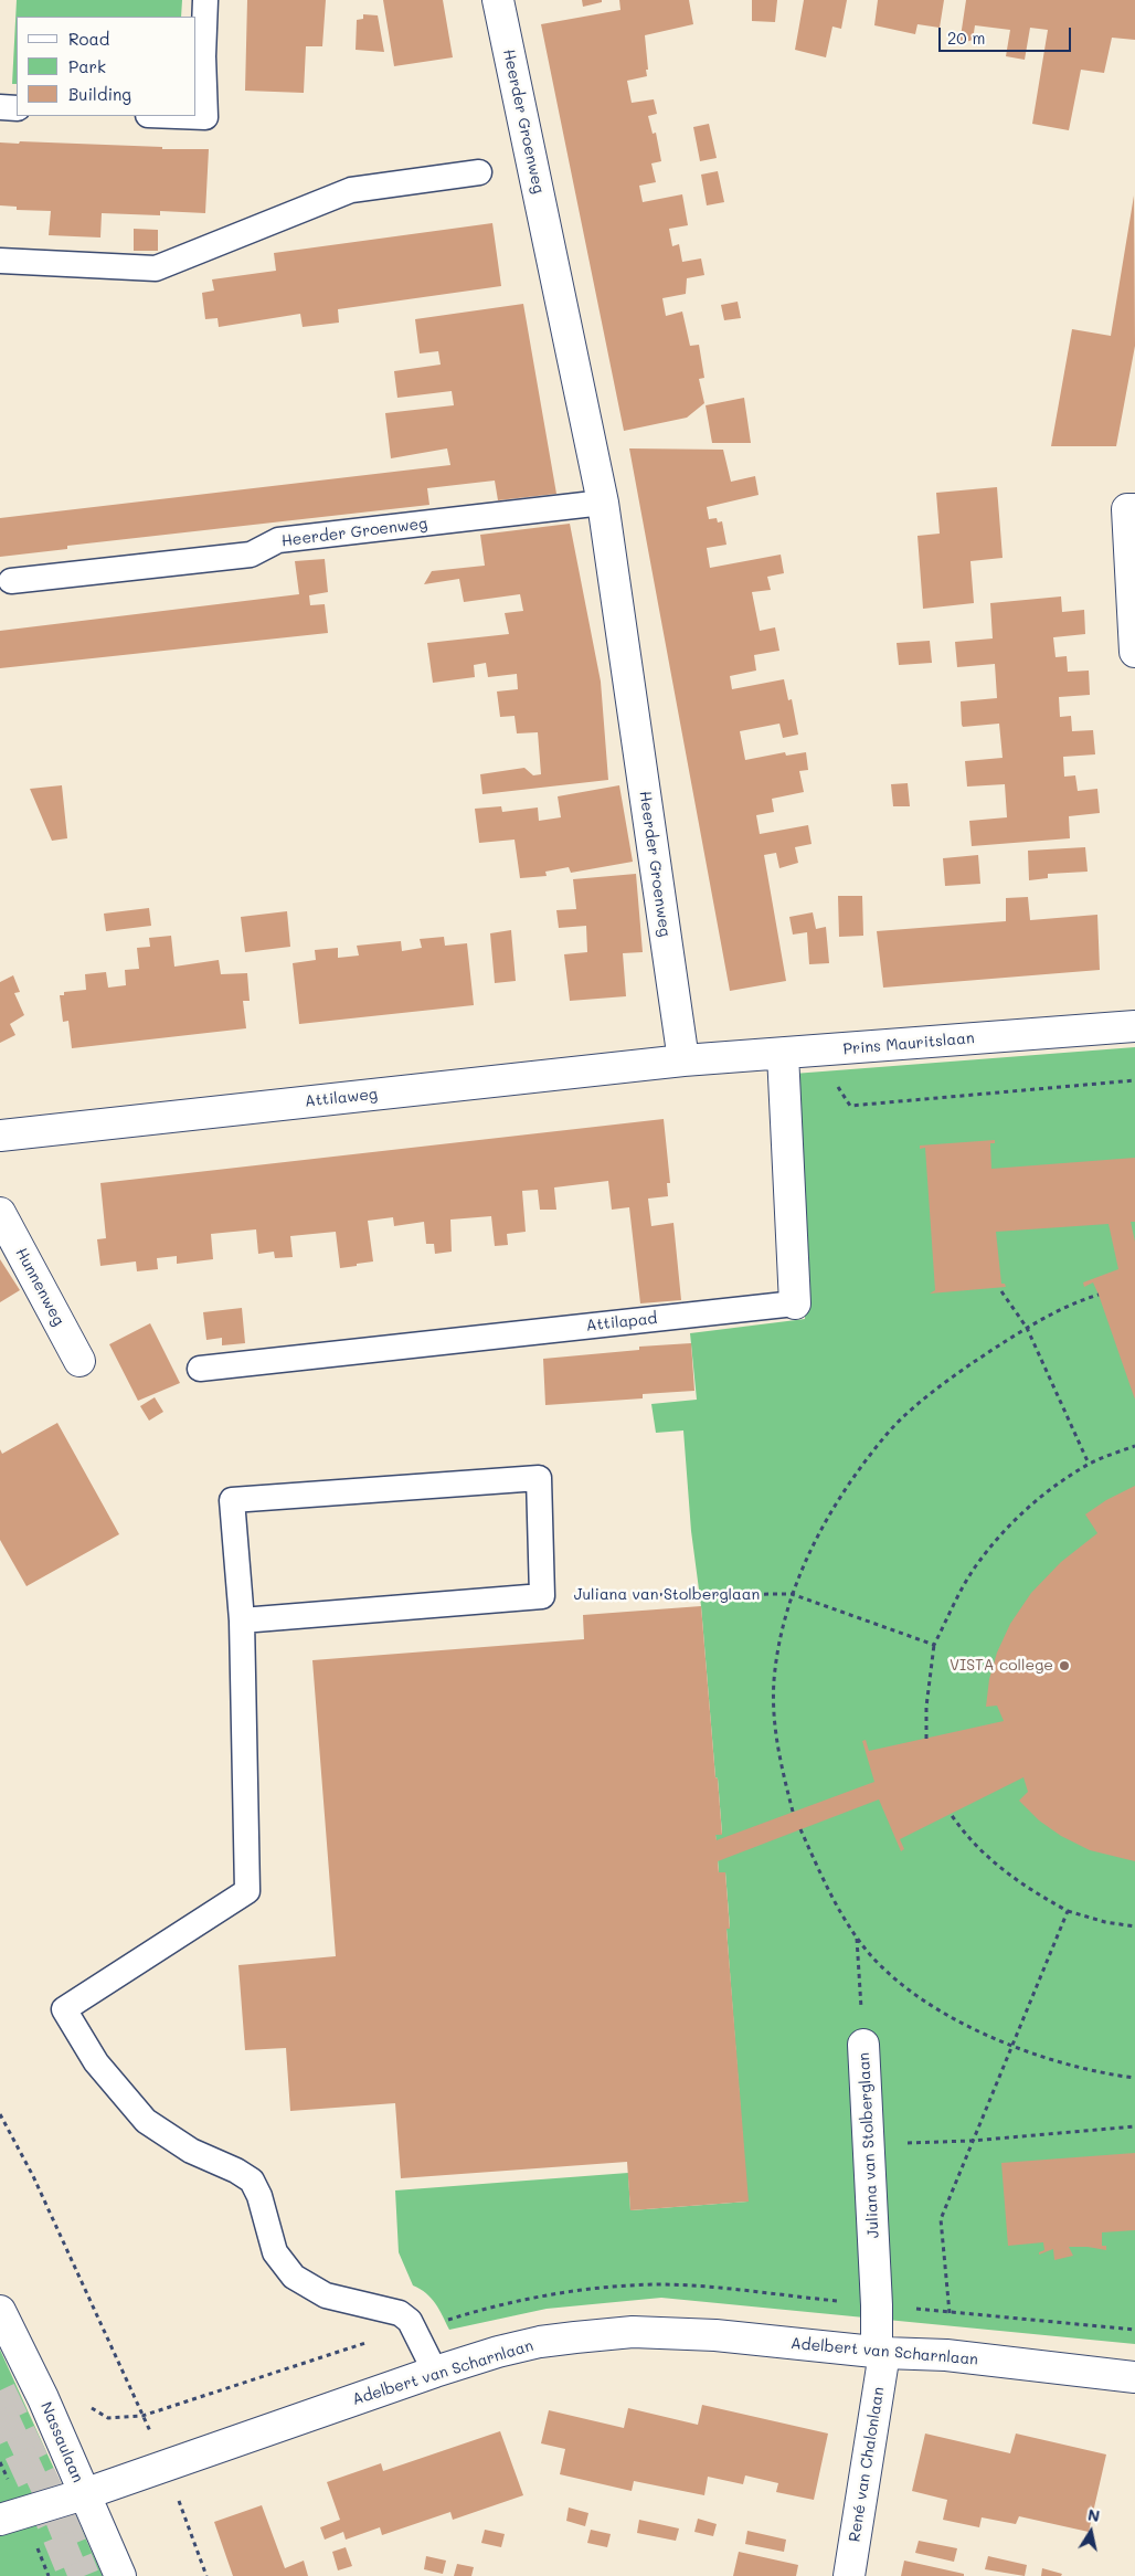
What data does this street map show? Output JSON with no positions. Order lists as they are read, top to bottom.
{
  "streets": {
    "street": [
      "Heerder Groenweg",
      "Prins Mauritslaan",
      "Attilaweg",
      "Hunnenweg",
      "Attilapad",
      "Juliana van Stolberglaan",
      "Adelbert van Scharnlaan",
      "Nassaulaan",
      "René van Chalonlaan"
    ]
  },
  "crossings": [
    ["Heerder Groenweg", "Prins Mauritslaan"],
    ["Heerder Groenweg", "Attilaweg"],
    ["Prins Mauritslaan", "Attilaweg"],
    ["Prins Mauritslaan", "Attilapad"],
    ["Juliana van Stolberglaan", "Adelbert van Scharnlaan"],
    ["Juliana van Stolberglaan", "René van Chalonlaan"],
    ["Adelbert van Scharnlaan", "Nassaulaan"],
    ["Adelbert van Scharnlaan", "René van Chalonlaan"]
  ],
  "places": ["VISTA college"],
  "legend": ["Road", "Park", "Building"],
  "scale_bar": "20 m",
  "north": "top"
}
